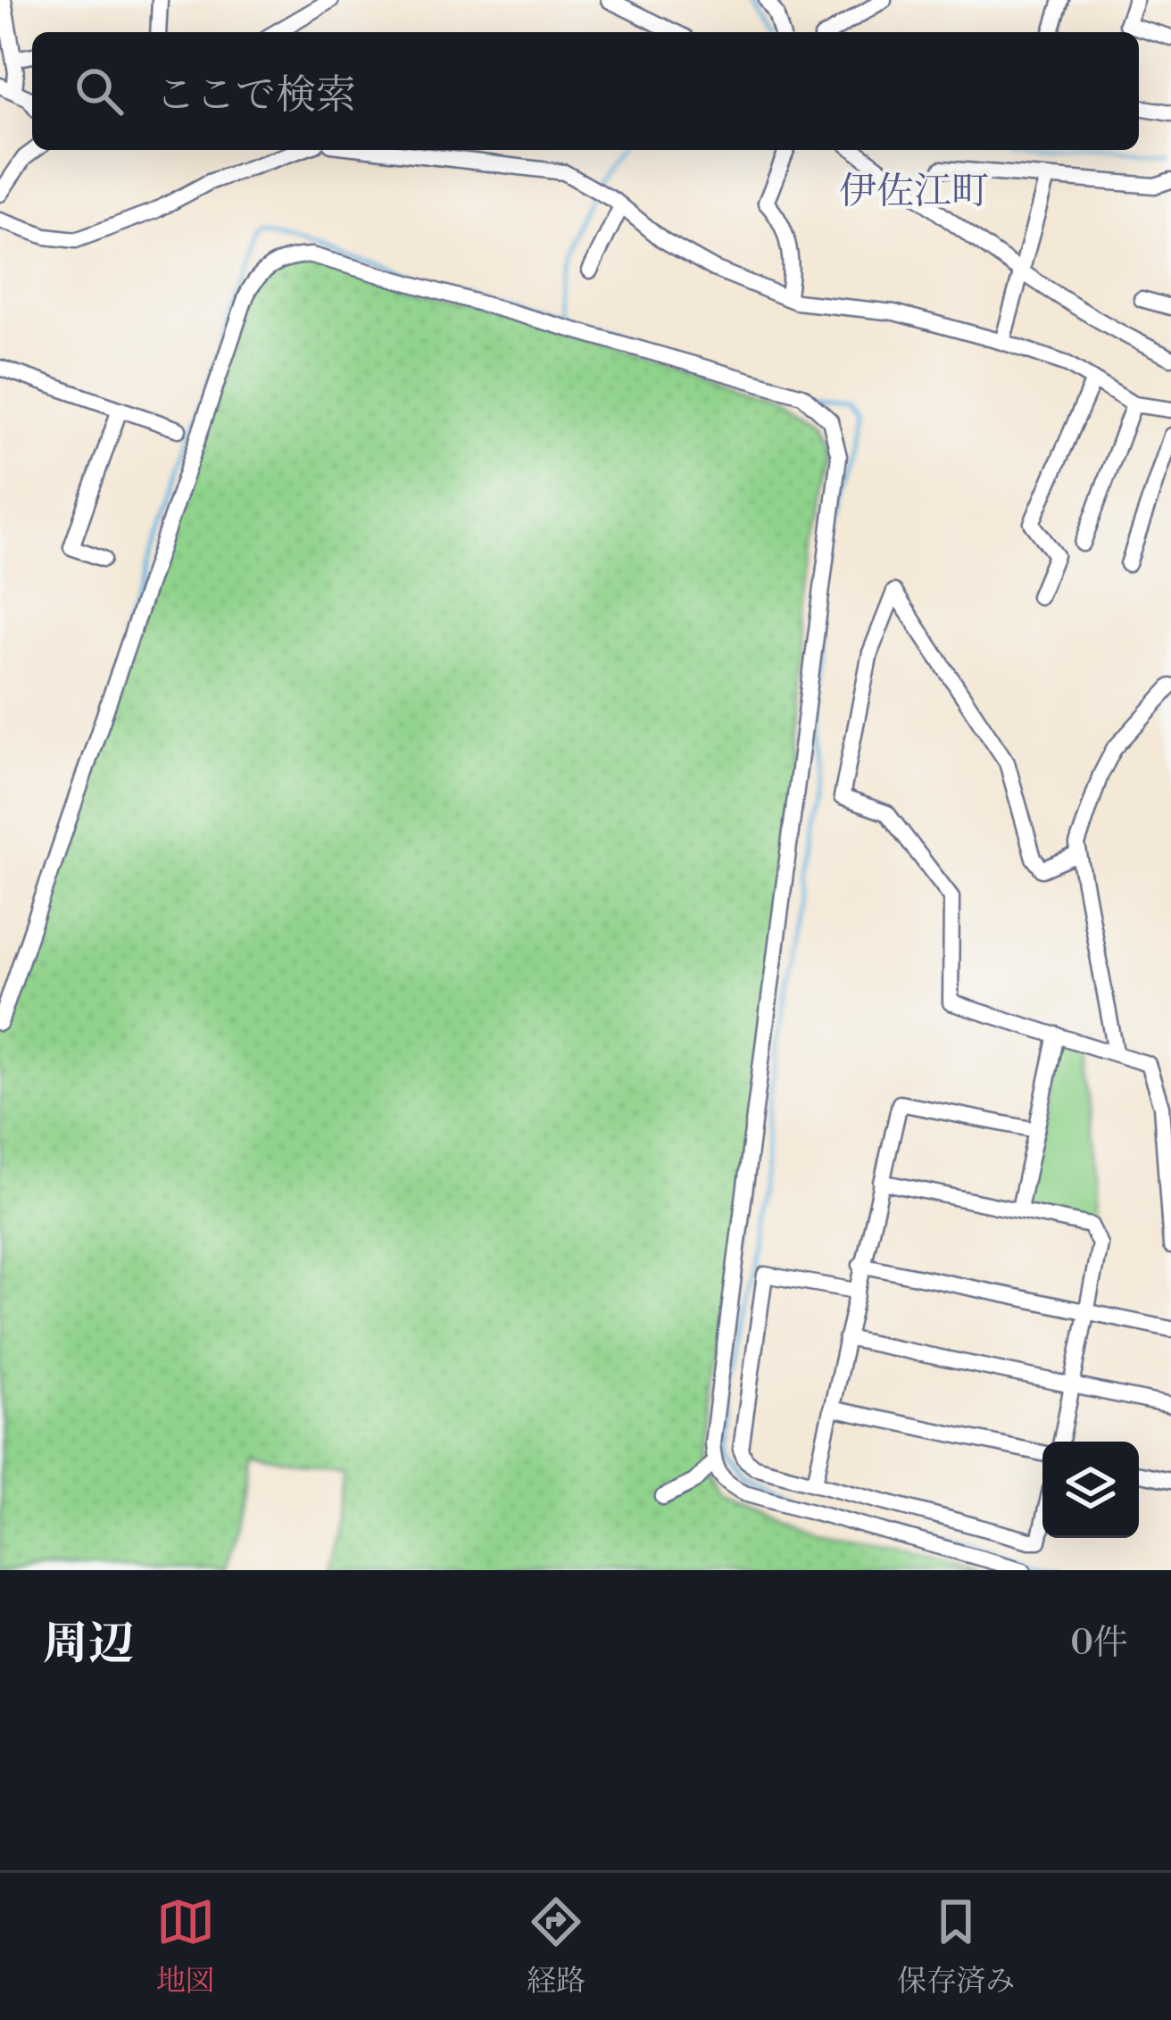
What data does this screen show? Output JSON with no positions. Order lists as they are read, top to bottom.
{
  "districts": ["伊佐江町"],
  "page": {
    "search": "ここで検索",
    "heading": ["周辺", "0件"],
    "nav": ["地図", "経路", "保存済み"]
  }
}
